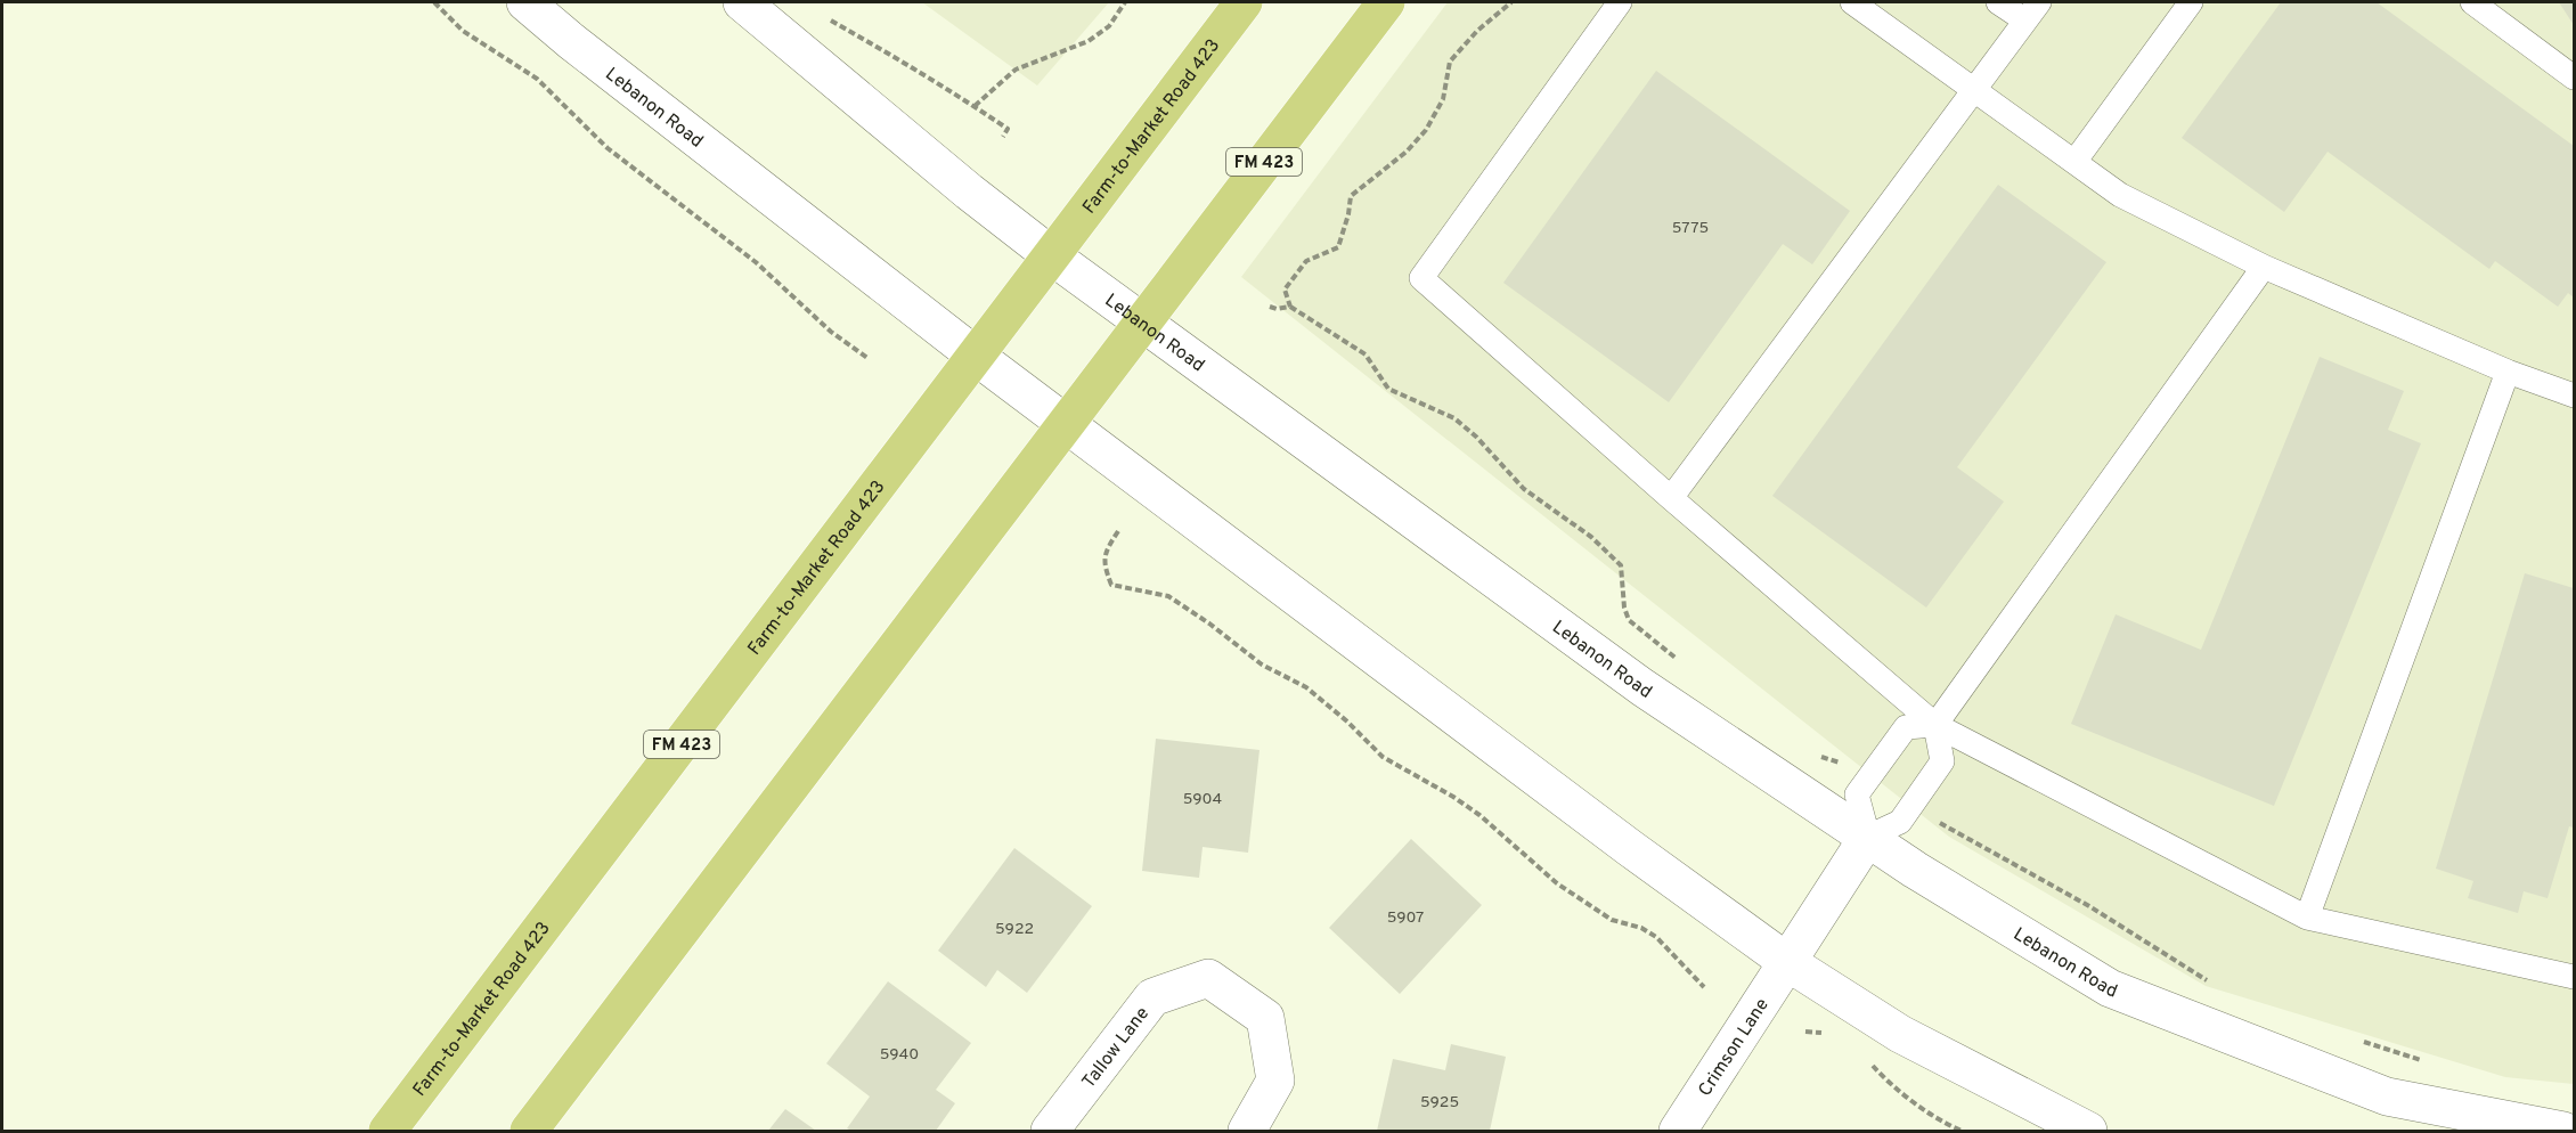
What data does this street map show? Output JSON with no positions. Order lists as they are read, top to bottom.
{
  "streets": {
    "main road": [
      "Lebanon Road",
      "Farm-to-Market Road 423",
      "FM 423",
      "Tallow Lane",
      "Crimson Lane"
    ]
  },
  "crossings": [
    ["Lebanon Road", "Farm-to-Market Road 423"],
    ["Lebanon Road", "FM 423"],
    ["Lebanon Road", "Crimson Lane"]
  ],
  "house_numbers": [
    "5775",
    "5904",
    "5907",
    "5922",
    "5940",
    "5925"
  ]
}
